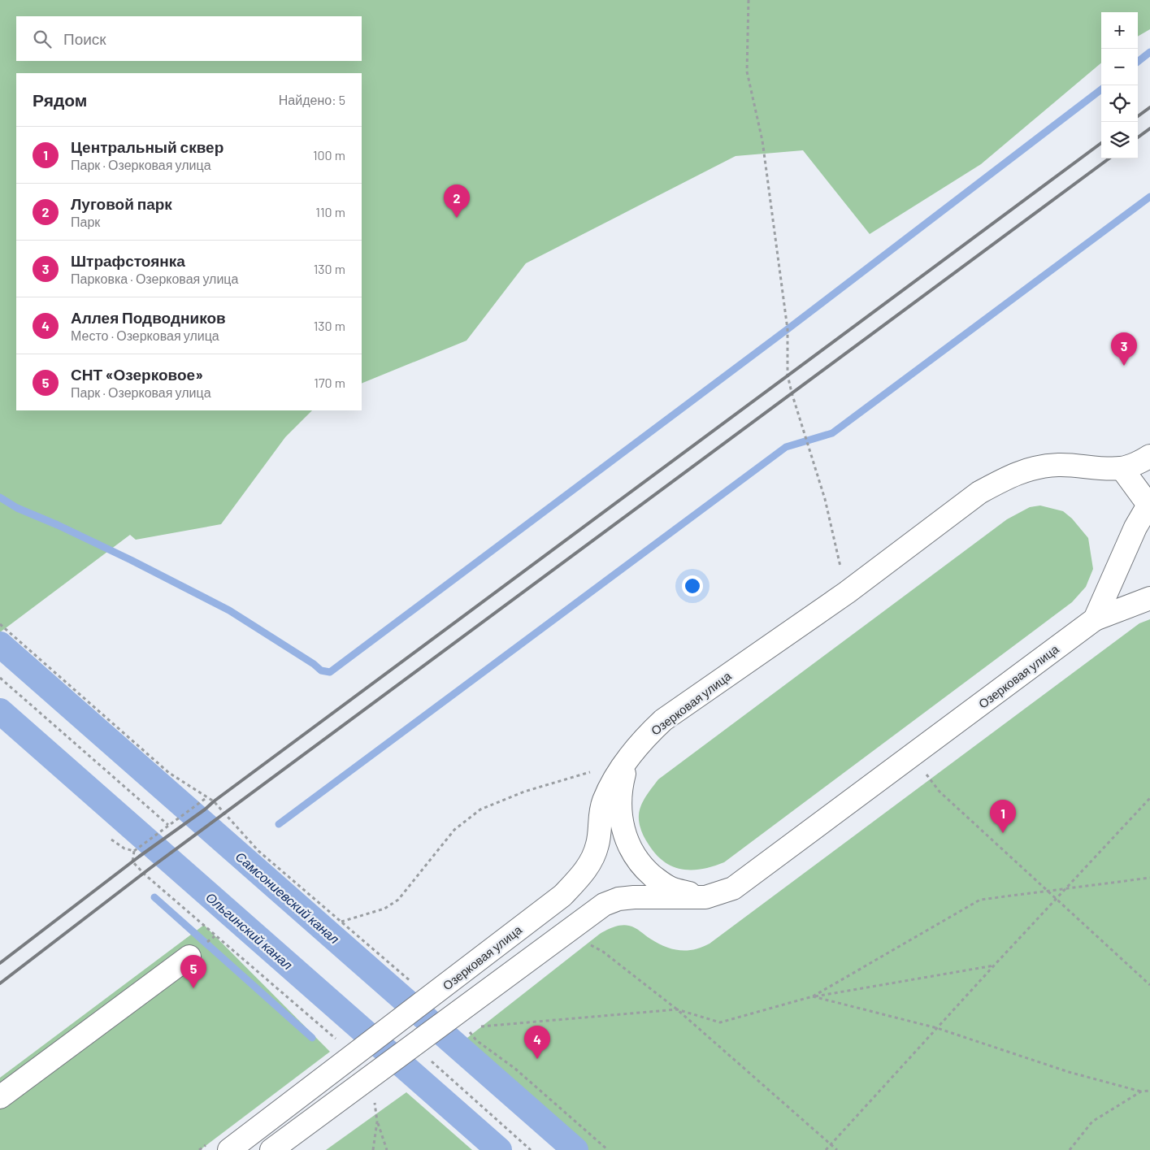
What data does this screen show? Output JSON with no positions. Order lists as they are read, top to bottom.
{
  "streets": {
    "street": ["Озерковая улица"]
  },
  "water": ["Самсониевский канал", "Ольгинский канал"],
  "page": {
    "map_buttons": ["+", "−"],
    "search": "Поиск",
    "heading": ["Рядом", "Найдено: 5"],
    "list": [
      {
        "mark": "1",
        "name": "Центральный сквер",
        "note": "Парк · Озерковая улица",
        "value": "100 m"
      },
      {
        "mark": "2",
        "name": "Луговой парк",
        "note": "Парк",
        "value": "110 m"
      },
      {
        "mark": "3",
        "name": "Штрафстоянка",
        "note": "Парковка · Озерковая улица",
        "value": "130 m"
      },
      {
        "mark": "4",
        "name": "Аллея Подводников",
        "note": "Место · Озерковая улица",
        "value": "130 m"
      },
      {
        "mark": "5",
        "name": "СНТ «Озерковое»",
        "note": "Парк · Озерковая улица",
        "value": "170 m"
      }
    ],
    "pins": [
      "2",
      "3",
      "1",
      "5",
      "4"
    ]
  }
}
